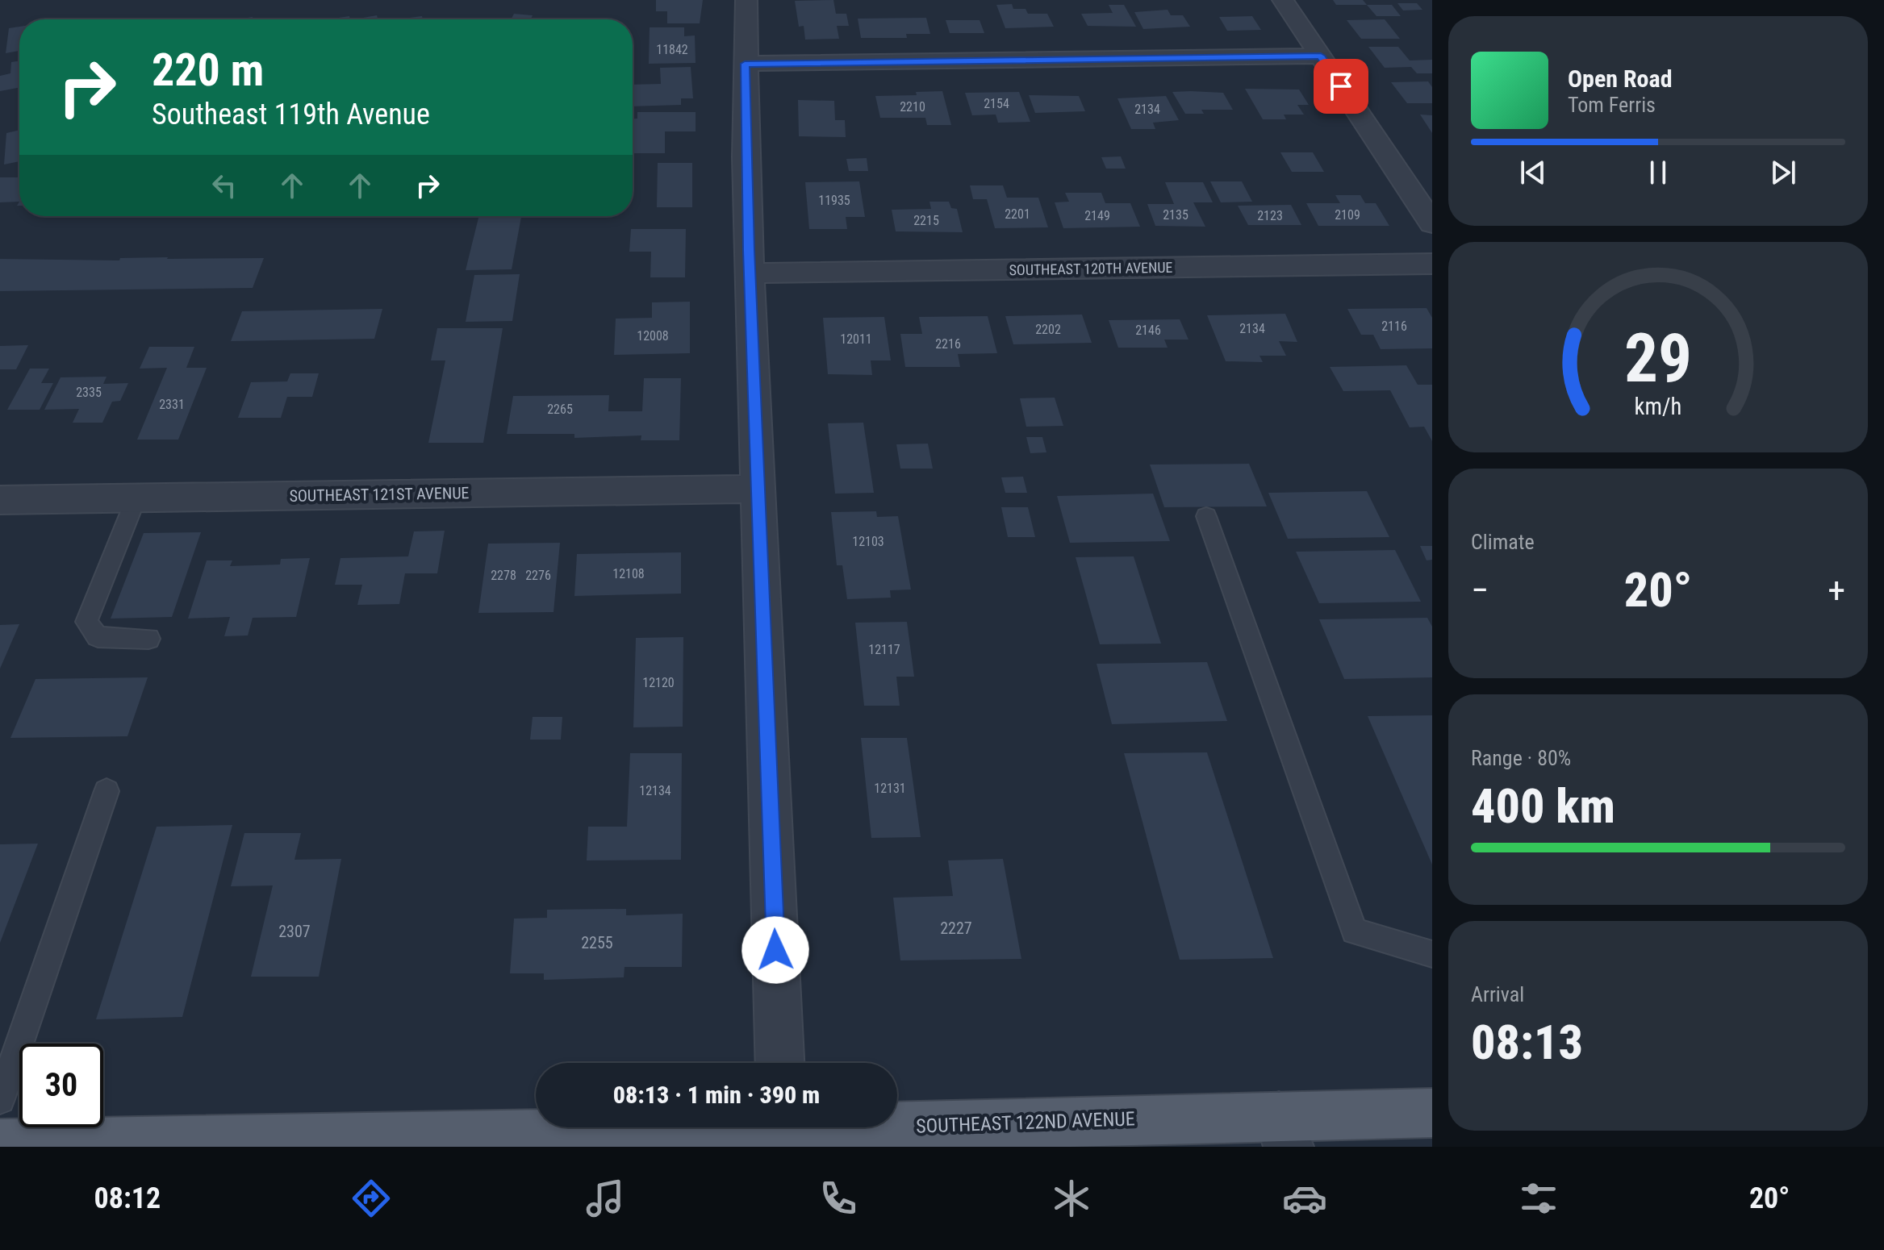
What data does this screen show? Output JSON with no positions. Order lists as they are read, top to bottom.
{
  "streets": {
    "main road": ["SOUTHEAST 122ND AVENUE"],
    "street": ["SOUTHEAST 120TH AVENUE", "SOUTHEAST 121ST AVENUE"]
  },
  "house_numbers": [
    "11842",
    "2154",
    "2210",
    "2134",
    "11935",
    "2201",
    "2135",
    "2109",
    "2149",
    "2123",
    "2215",
    "2116",
    "2134",
    "2202",
    "2146",
    "12008",
    "12011",
    "2216",
    "2335",
    "2331",
    "2265",
    "12103",
    "12108",
    "2278",
    "2276",
    "12117",
    "12120",
    "12131",
    "12134",
    "2227",
    "2307",
    "2255"
  ],
  "page": {
    "turn": ["220 m", "Southeast 119th Avenue"],
    "song": ["Open Road", "Tom Ferris"],
    "tile": [
      "Climate",
      ["Range · 80%", "400 km"],
      ["Arrival", "08:13"]
    ],
    "heat": ["−", "20°", "+"],
    "limit": "30",
    "trip": "08:13 · 1 min · 390 m",
    "tabs": ["08:12", "20°"],
    "gauge": ["29", "km/h"]
  }
}
